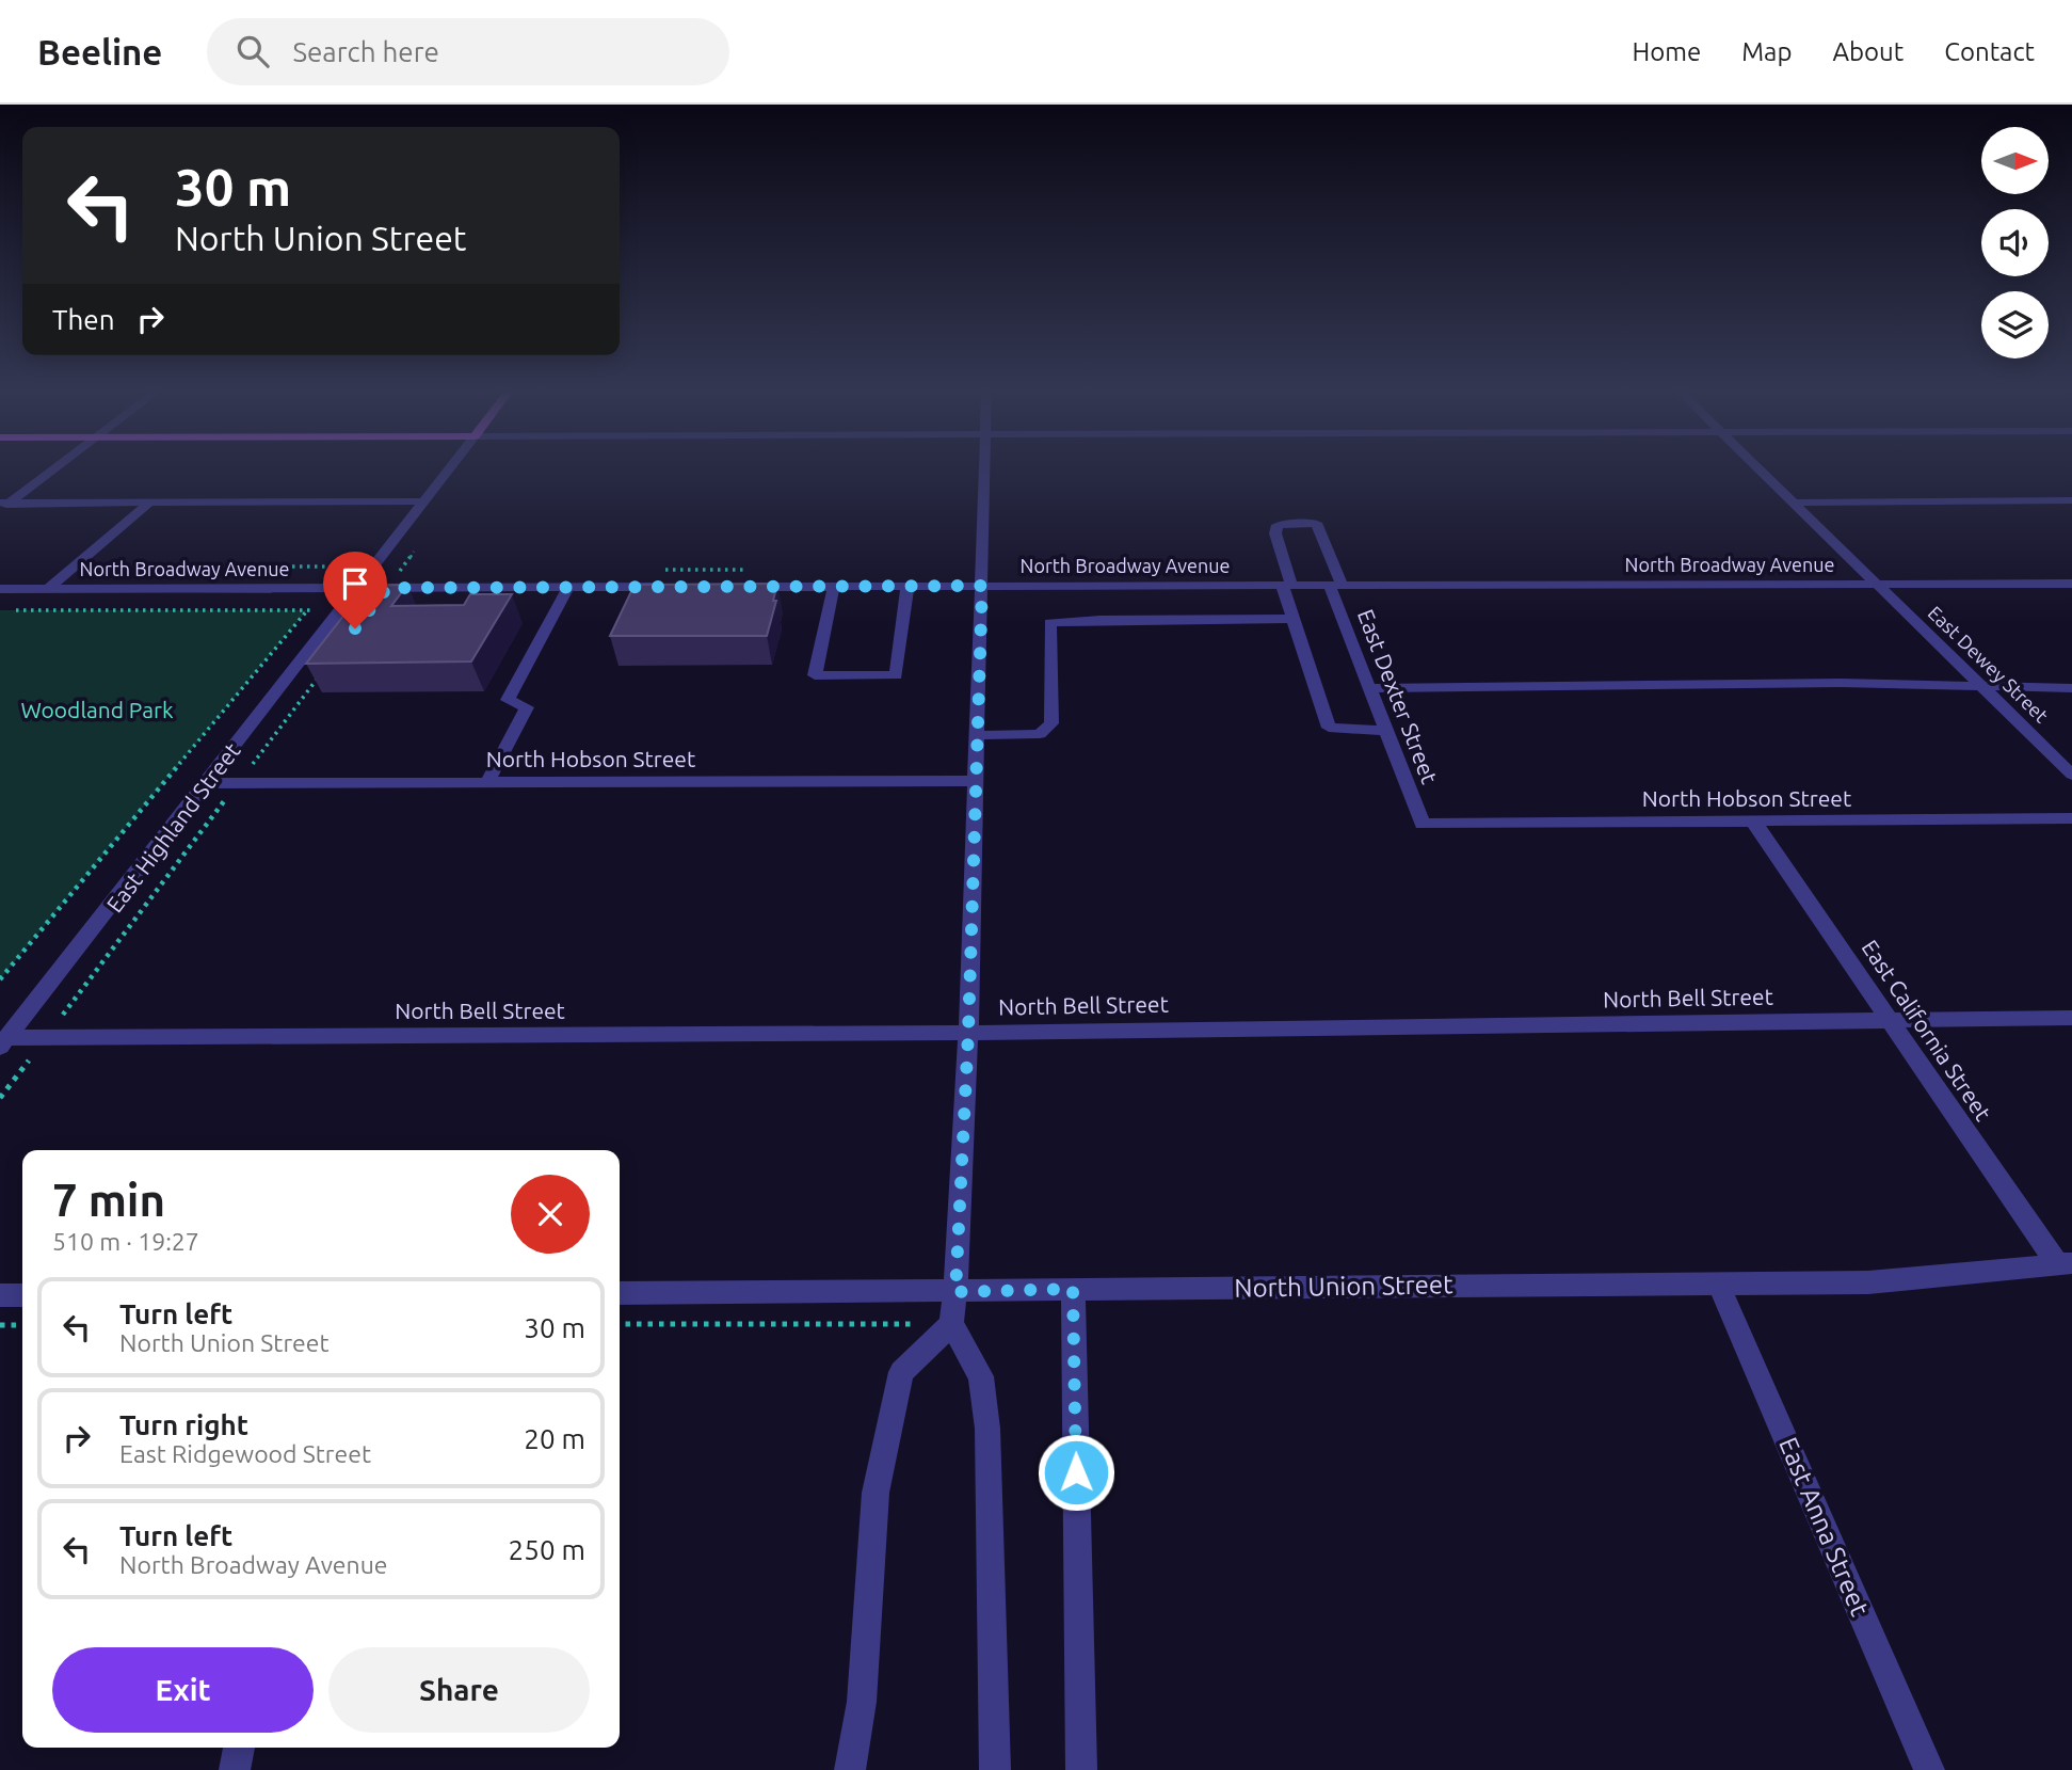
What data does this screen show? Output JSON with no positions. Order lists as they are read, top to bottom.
{
  "streets": {
    "street": [
      "North Broadway Avenue",
      "East Dewey Street",
      "East Dexter Street",
      "North Hobson Street",
      "East Highland Street",
      "North Bell Street",
      "East California Street",
      "North Union Street",
      "East Anna Street"
    ]
  },
  "crossings": [
    ["North Broadway Avenue", "East Dewey Street"],
    ["North Broadway Avenue", "East Dexter Street"],
    ["North Broadway Avenue", "East Highland Street"],
    ["East Dexter Street", "North Hobson Street"],
    ["North Hobson Street", "East Highland Street"],
    ["North Hobson Street", "East California Street"],
    ["East Highland Street", "North Bell Street"],
    ["North Bell Street", "East California Street"],
    ["East California Street", "North Union Street"],
    ["North Union Street", "East Anna Street"]
  ],
  "parks": ["Woodland Park"],
  "north": "right",
  "page": {
    "header": "Beeline",
    "search": "Search here",
    "nav": [
      "Home",
      "Map",
      "About",
      "Contact"
    ],
    "turn": ["30 m", "North Union Street"],
    "then": "Then",
    "heading": ["7 min", "510 m · 19:27"],
    "list": [
      {
        "name": "Turn left",
        "note": "North Union Street",
        "value": "30 m"
      },
      {
        "name": "Turn right",
        "note": "East Ridgewood Street",
        "value": "20 m"
      },
      {
        "name": "Turn left",
        "note": "North Broadway Avenue",
        "value": "250 m"
      }
    ],
    "buttons": ["Exit", "Share"]
  }
}
